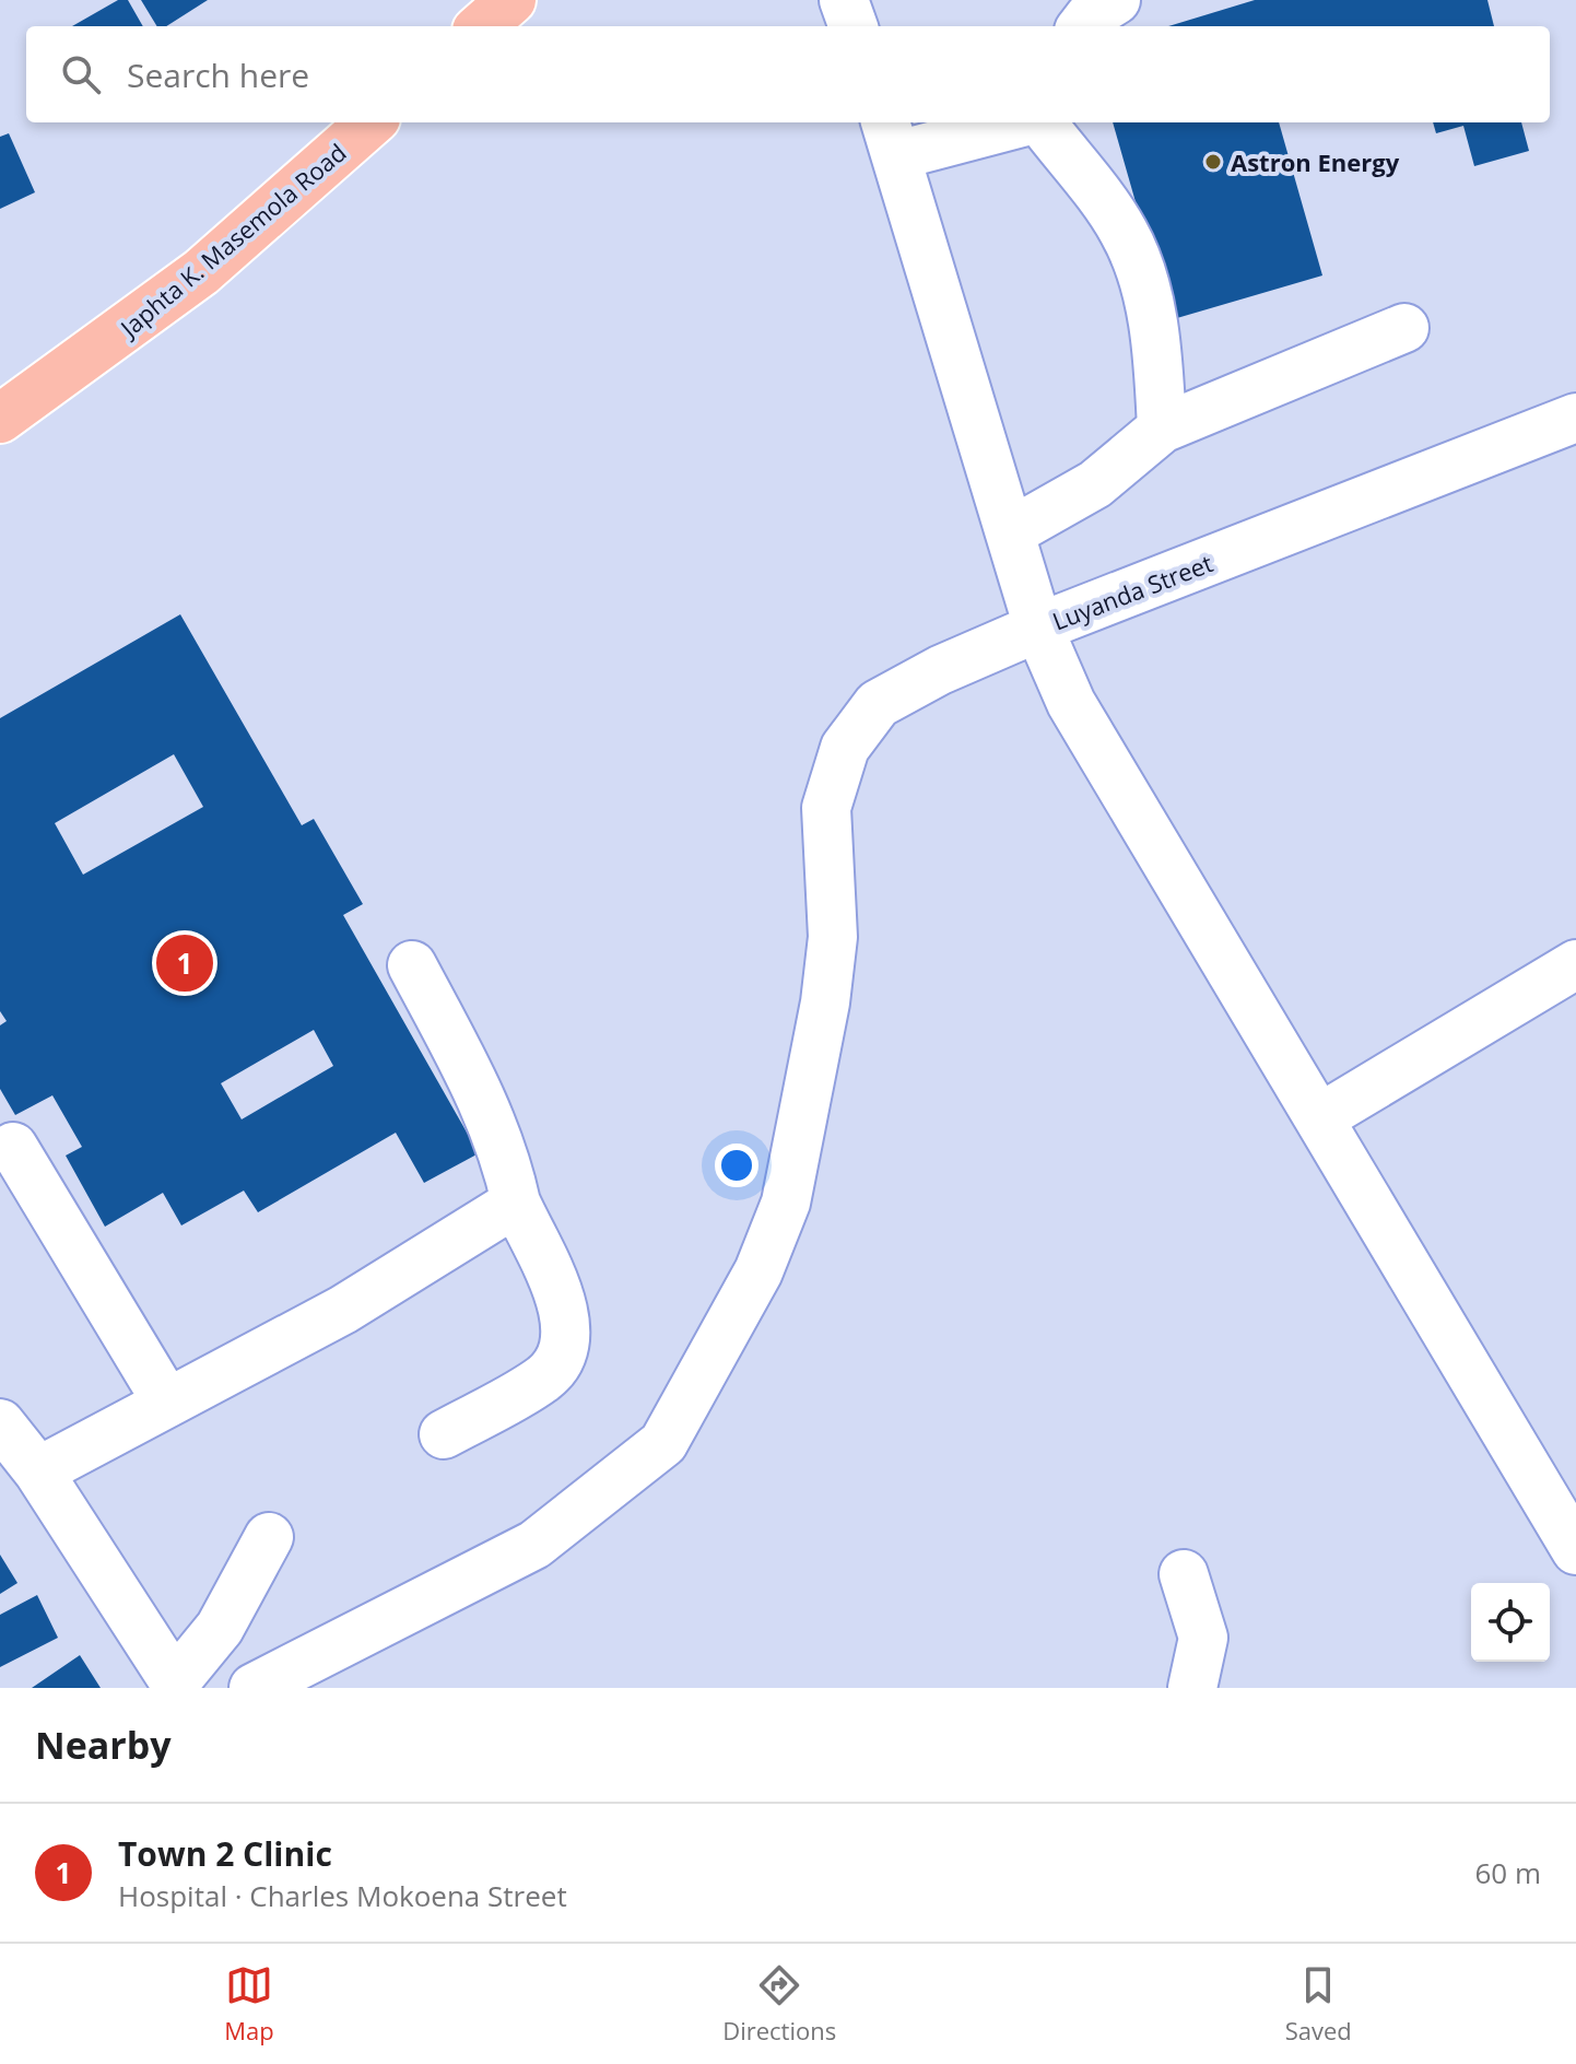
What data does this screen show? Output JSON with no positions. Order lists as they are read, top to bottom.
{
  "streets": {
    "main road": ["Japhta K. Masemola Road"],
    "street": ["Luyanda Street"]
  },
  "places": ["Astron Energy"],
  "page": {
    "search": "Search here",
    "pins": "1",
    "heading": "Nearby",
    "list": [
      {
        "mark": "1",
        "name": "Town 2 Clinic",
        "note": "Hospital · Charles Mokoena Street",
        "value": "60 m"
      }
    ],
    "nav": ["Map", "Directions", "Saved"]
  }
}
